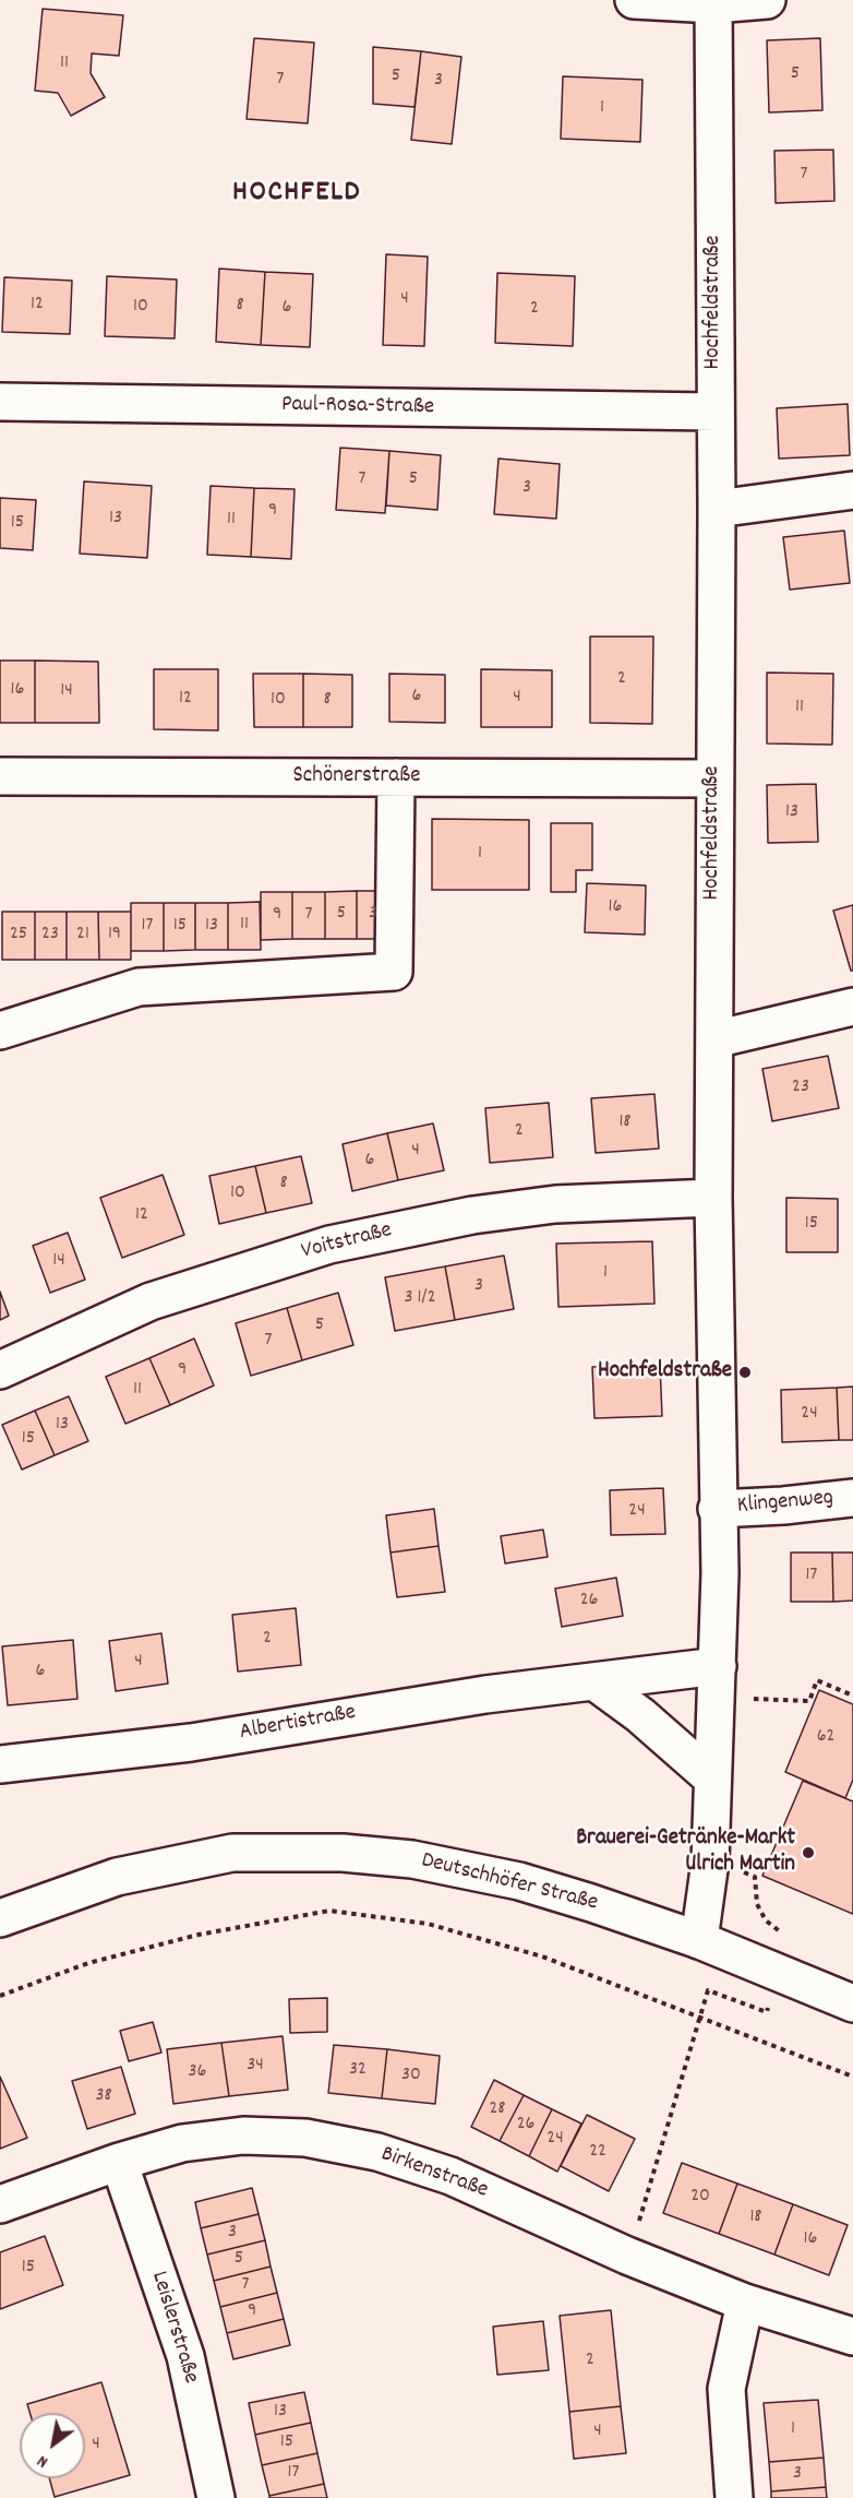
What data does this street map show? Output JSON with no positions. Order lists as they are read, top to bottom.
{
  "streets": {
    "street": [
      "Hochfeldstraße",
      "Paul-Rosa-Straße",
      "Schönerstraße",
      "Voitstraße",
      "Klingenweg",
      "Albertistraße",
      "Deutschhöfer Straße",
      "Birkenstraße",
      "Leislerstraße"
    ]
  },
  "crossings": [
    ["Hochfeldstraße", "Paul-Rosa-Straße"],
    ["Hochfeldstraße", "Schönerstraße"],
    ["Hochfeldstraße", "Voitstraße"],
    ["Hochfeldstraße", "Klingenweg"],
    ["Hochfeldstraße", "Albertistraße"],
    ["Hochfeldstraße", "Deutschhöfer Straße"],
    ["Birkenstraße", "Leislerstraße"]
  ],
  "districts": ["HOCHFELD"],
  "places": ["Hochfeldstraße", "Brauerei-Getränke-Markt Ulrich Martin"],
  "house_numbers": [
    "11",
    "5",
    "5",
    "7",
    "3",
    "1",
    "7",
    "4",
    "12",
    "8",
    "10",
    "6",
    "2",
    "7",
    "5",
    "3",
    "9",
    "13",
    "11",
    "15",
    "2",
    "16",
    "14",
    "6",
    "4",
    "12",
    "10",
    "8",
    "11",
    "13",
    "1",
    "16",
    "5",
    "3",
    "9",
    "7",
    "11",
    "17",
    "15",
    "13",
    "25",
    "23",
    "21",
    "19",
    "23",
    "18",
    "2",
    "4",
    "6",
    "8",
    "10",
    "12",
    "15",
    "14",
    "1",
    "3",
    "3 1/2",
    "5",
    "7",
    "9",
    "11",
    "24",
    "13",
    "15",
    "24",
    "17",
    "26",
    "2",
    "4",
    "6",
    "62",
    "34",
    "32",
    "36",
    "30",
    "38",
    "28",
    "26",
    "24",
    "22",
    "20",
    "18",
    "3",
    "16",
    "5",
    "15",
    "7",
    "9",
    "2",
    "13",
    "1",
    "4",
    "15",
    "4",
    "17",
    "3"
  ],
  "north": "bottom left"
}
